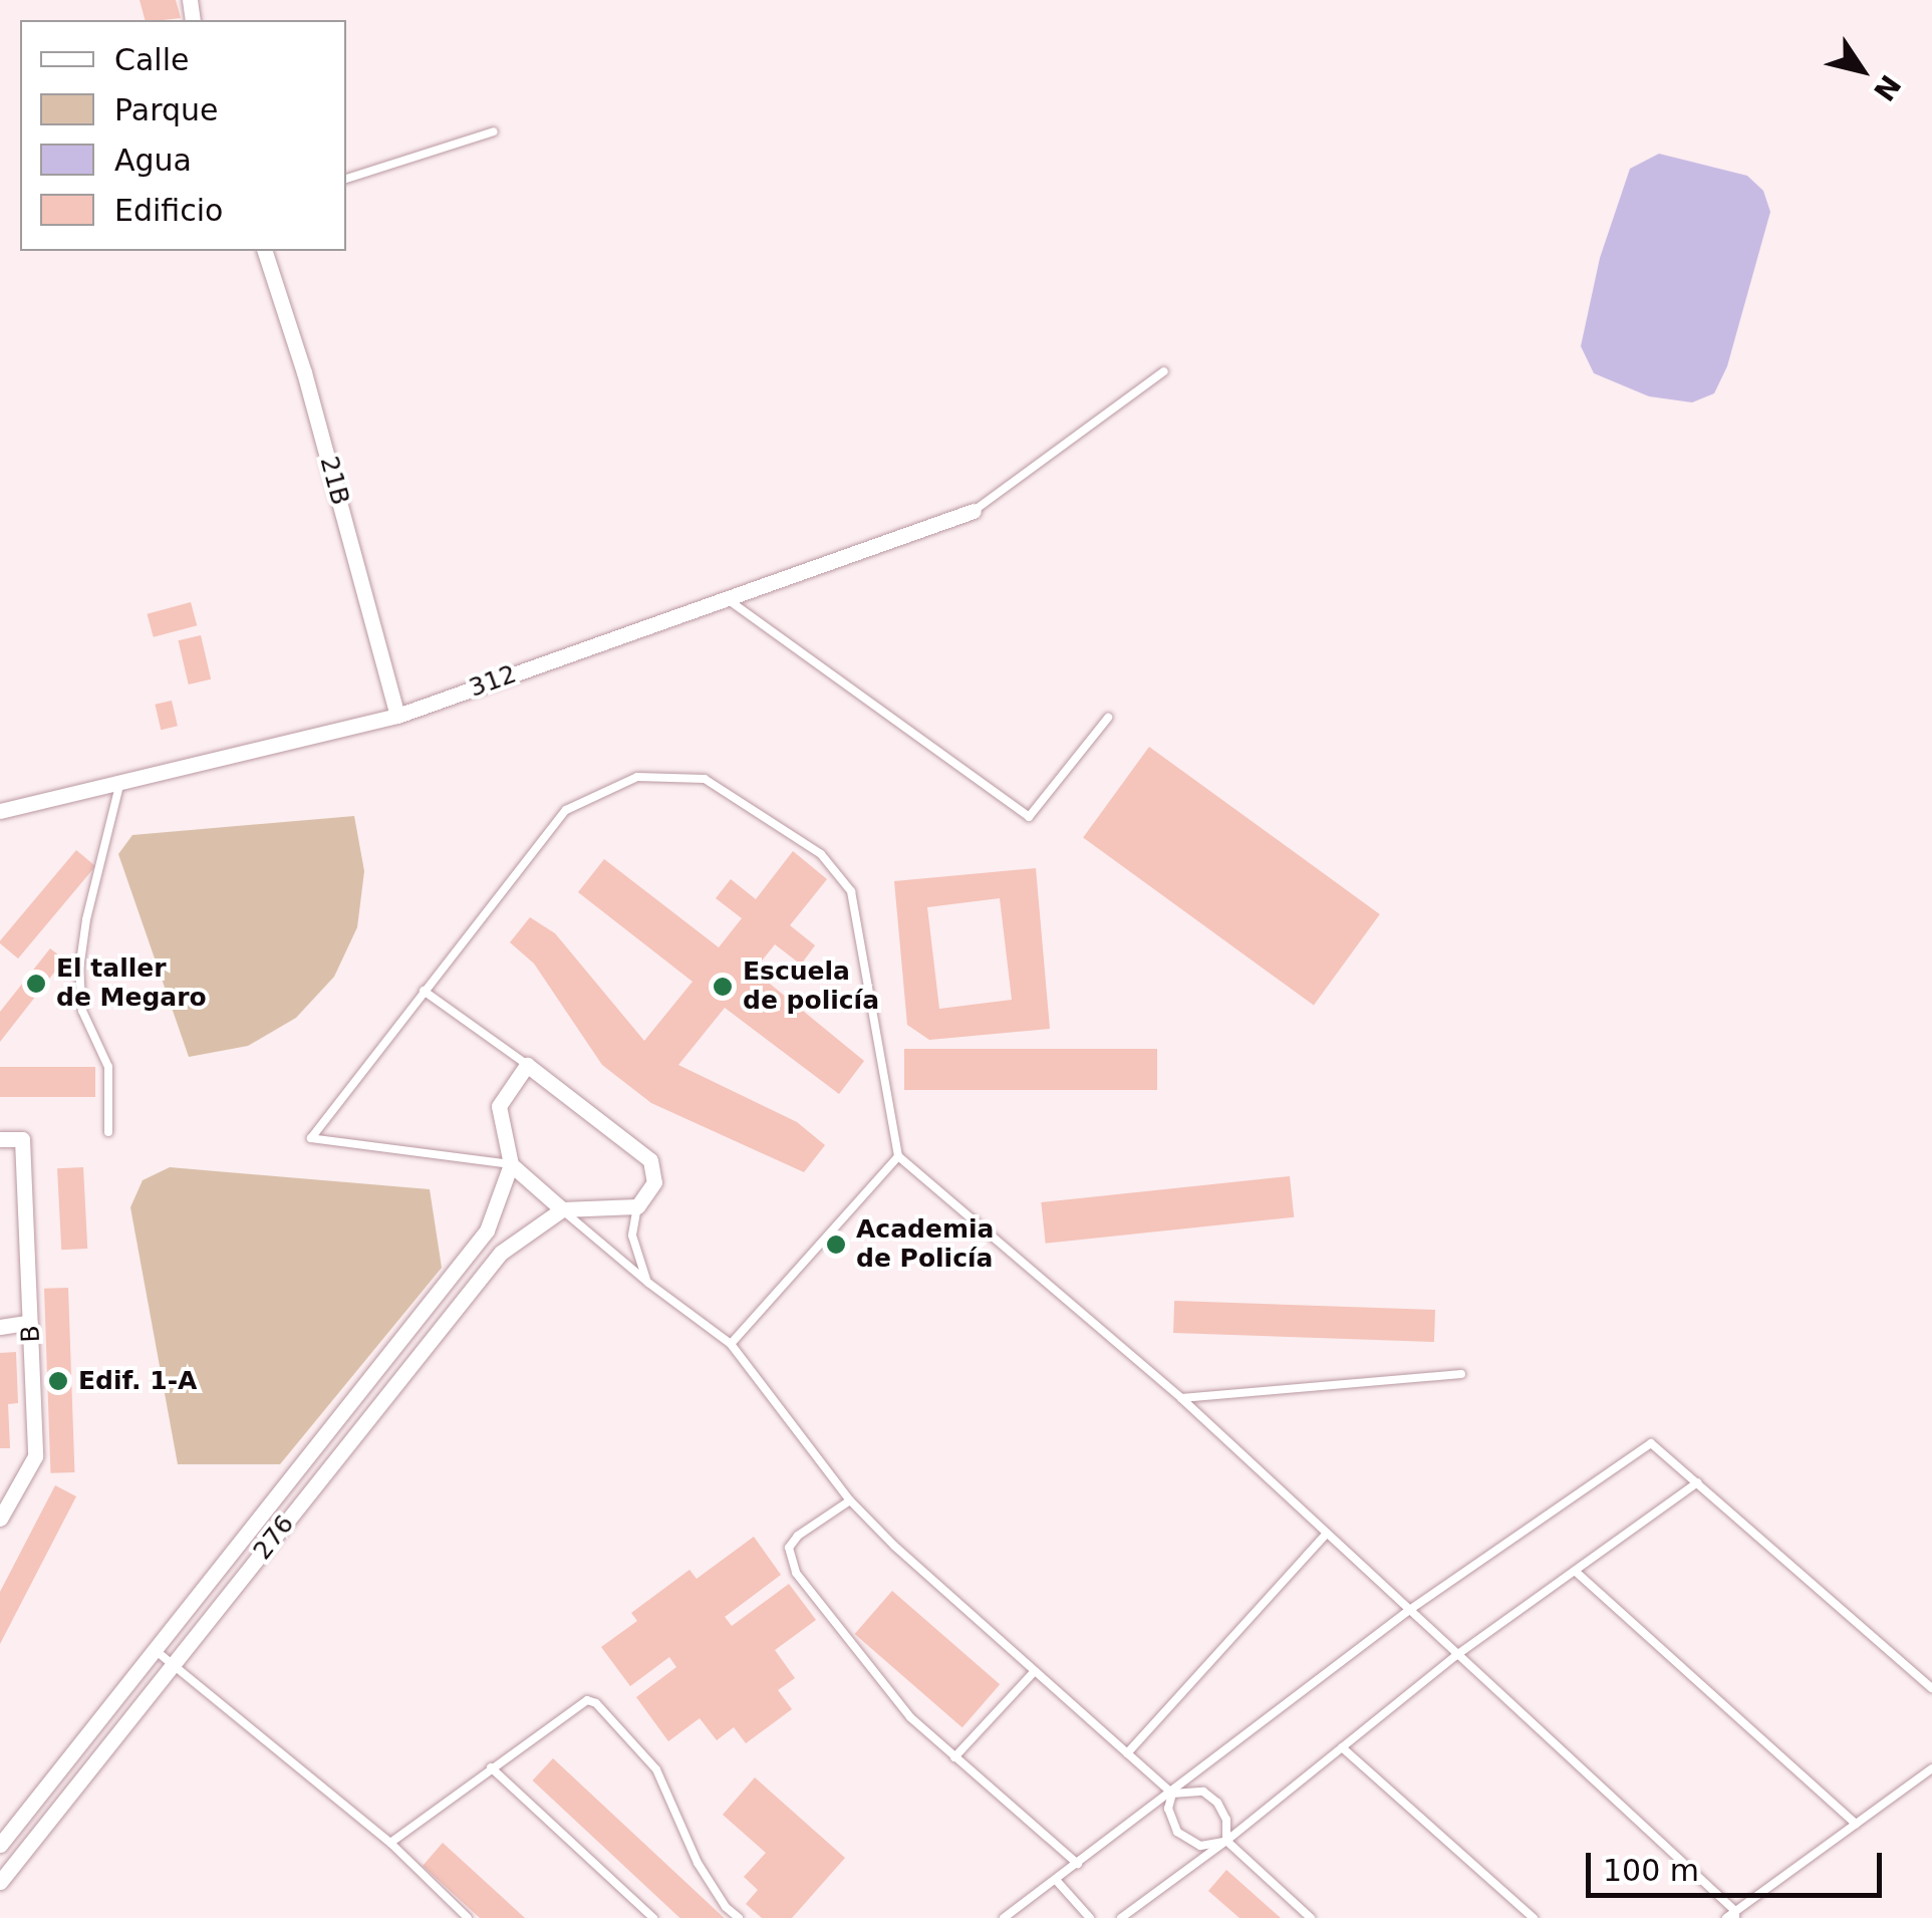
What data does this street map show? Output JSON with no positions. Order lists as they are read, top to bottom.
{
  "streets": {
    "street": [
      "21B",
      "312",
      "B",
      "276"
    ]
  },
  "crossings": [
    ["21B", "312"]
  ],
  "places": [
    "El taller de Megaro",
    "Escuela de policía",
    "Academia de Policía",
    "Edif. 1-A"
  ],
  "legend": [
    "Calle",
    "Parque",
    "Agua",
    "Edificio"
  ],
  "scale_bar": "100 m",
  "north": "bottom right"
}
